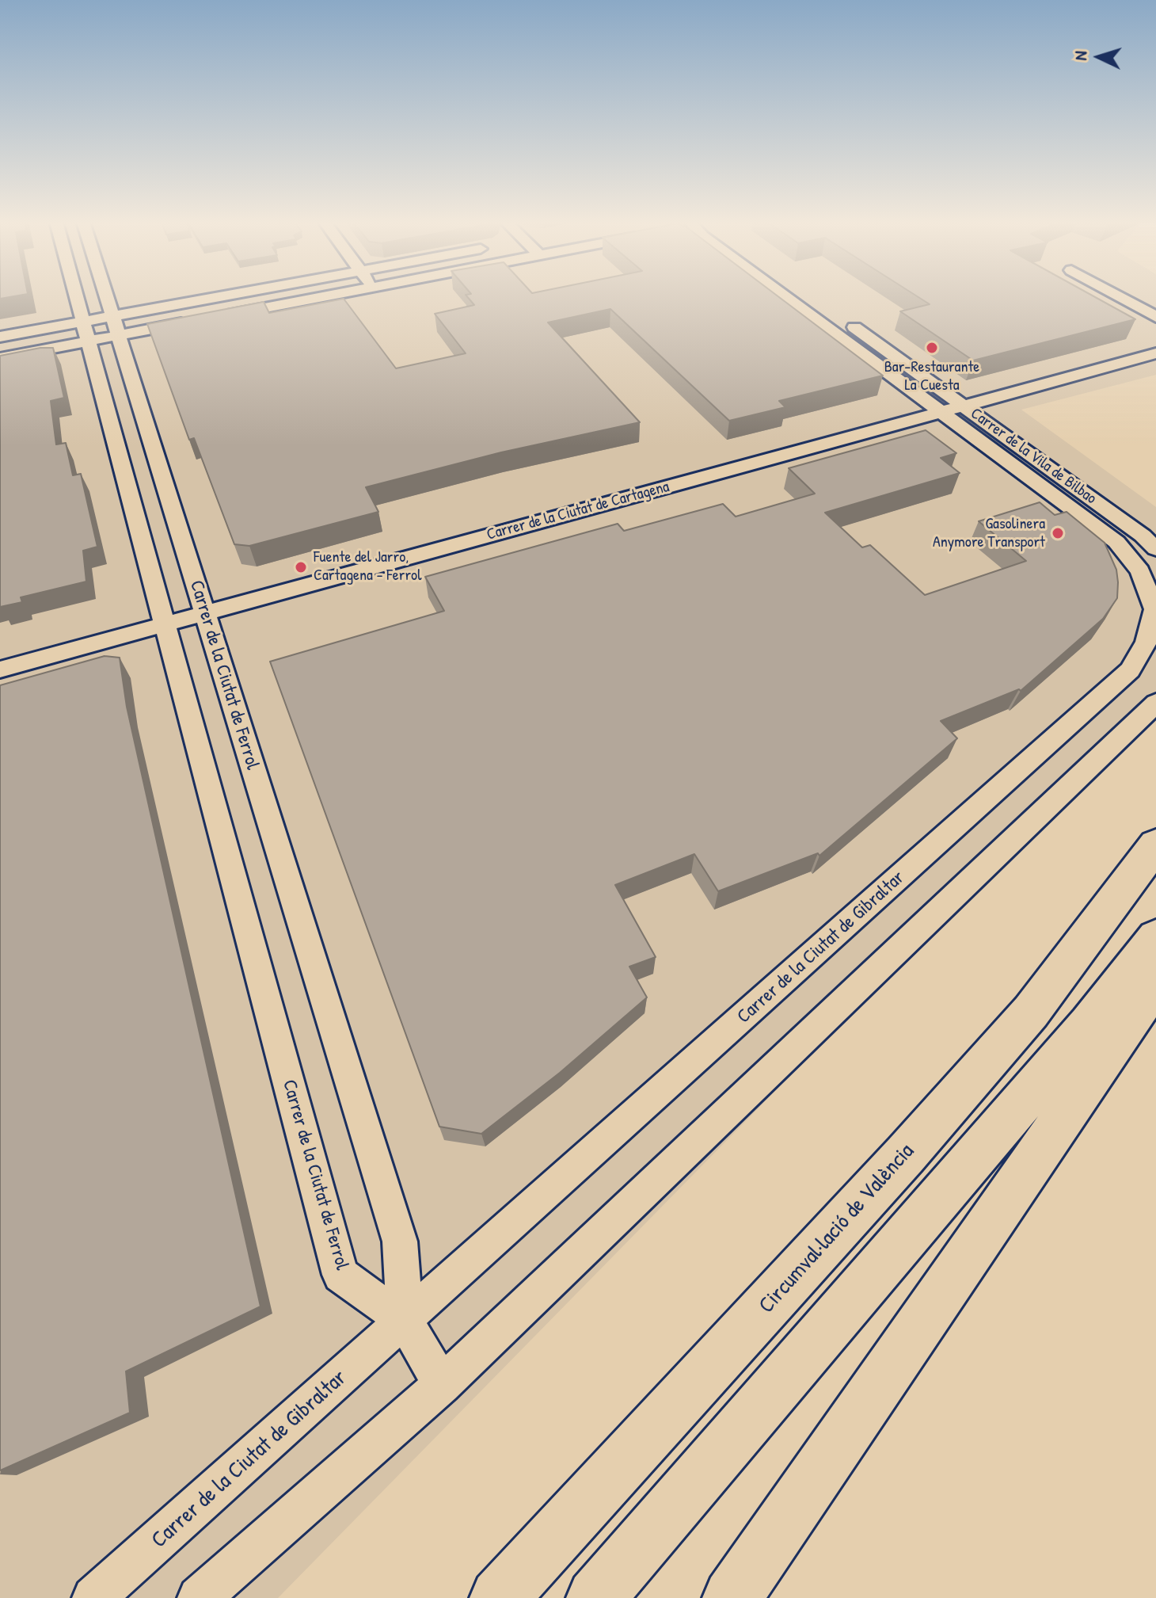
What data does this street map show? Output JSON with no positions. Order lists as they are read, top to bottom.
{
  "streets": {
    "highway": ["Circumval·lació de València"],
    "street": [
      "Carrer de la Vila de Bilbao",
      "Carrer de la Ciutat de Cartagena",
      "Carrer de la Ciutat de Ferrol",
      "Carrer de la Ciutat de Gibraltar"
    ]
  },
  "crossings": [
    ["Carrer de la Vila de Bilbao", "Carrer de la Ciutat de Cartagena"],
    ["Carrer de la Vila de Bilbao", "Carrer de la Ciutat de Gibraltar"],
    ["Carrer de la Ciutat de Cartagena", "Carrer de la Ciutat de Ferrol"],
    ["Carrer de la Ciutat de Ferrol", "Carrer de la Ciutat de Gibraltar"]
  ],
  "places": ["Bar-Restaurante La Cuesta", "Gasolinera Anymore Transport", "Fuente del Jarro, Cartagena - Ferrol"],
  "north": "left"
}
